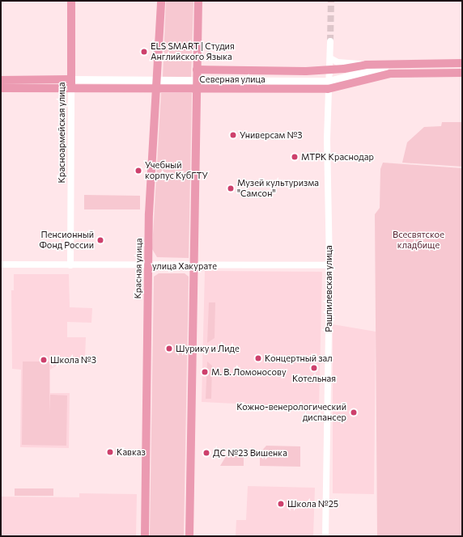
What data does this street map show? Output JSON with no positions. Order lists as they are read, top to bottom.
{
  "streets": {
    "main road": ["Северная улица", "Красноармейская улица", "Красная улица"],
    "street": ["улица Хакурате", "Рашпилевская улица"]
  },
  "crossings": [
    ["Северная улица", "Красноармейская улица"],
    ["Северная улица", "Красная улица"],
    ["Северная улица", "Рашпилевская улица"],
    ["Красноармейская улица", "улица Хакурате"],
    ["улица Хакурате", "Красная улица"],
    ["улица Хакурате", "Рашпилевская улица"]
  ],
  "parks": ["Всесвятское кладбище"],
  "places": [
    "ELS SMART | Студия Английского Языка",
    "Универсам №3",
    "МТРК Краснодар",
    "Учебный корпус КубГТУ",
    "Музей культуризма \"Самсон\"",
    "Пенсионный Фонд России",
    "Шурику и Лиде",
    "Концертный зал",
    "Школа №3",
    "Котельная",
    "М. В. Ломоносову",
    "Кожно-венерологический диспансер",
    "Кавказ",
    "ДС №23 Вишенка",
    "Школа №25"
  ]
}
